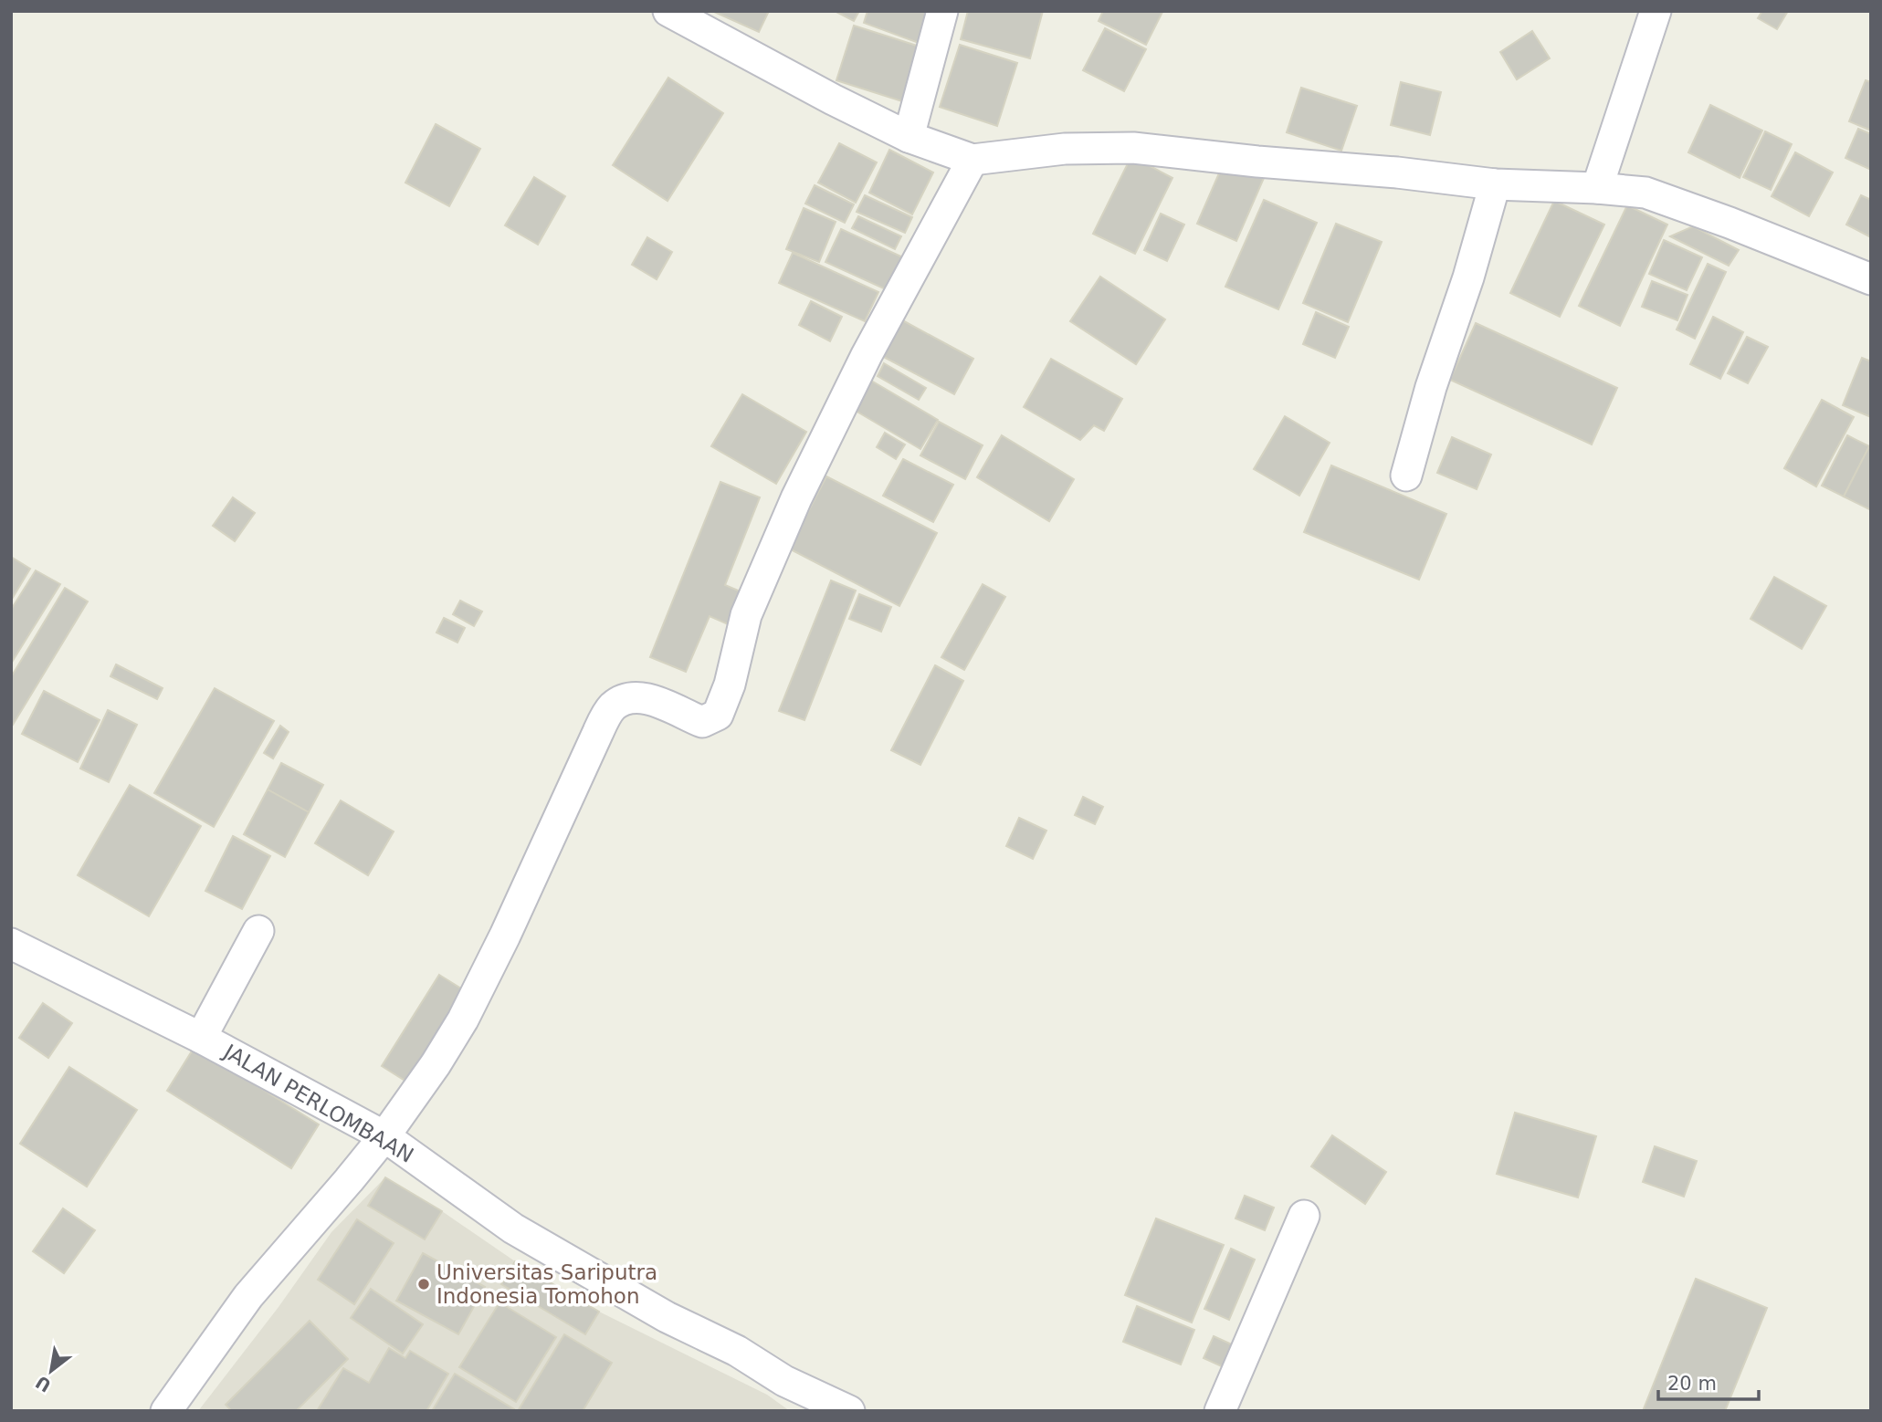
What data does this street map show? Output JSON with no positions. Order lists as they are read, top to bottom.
{
  "streets": {
    "street": ["JALAN PERLOMBAAN"]
  },
  "places": ["Universitas Sariputra Indonesia Tomohon"],
  "scale_bar": "20 m",
  "north": "bottom left"
}
